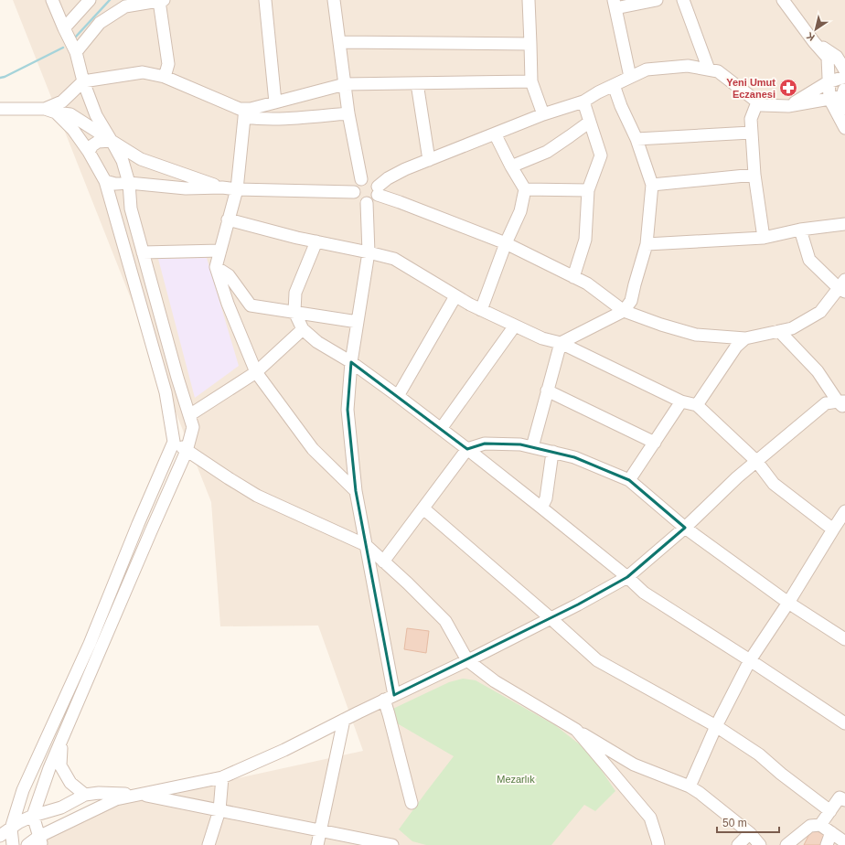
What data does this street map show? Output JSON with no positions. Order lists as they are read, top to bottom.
{
  "parks": ["Mezarlık"],
  "places": {
    "pharmacy": ["Yeni Umut Eczanesi"]
  },
  "scale_bar": "50 m",
  "north": "bottom left"
}
